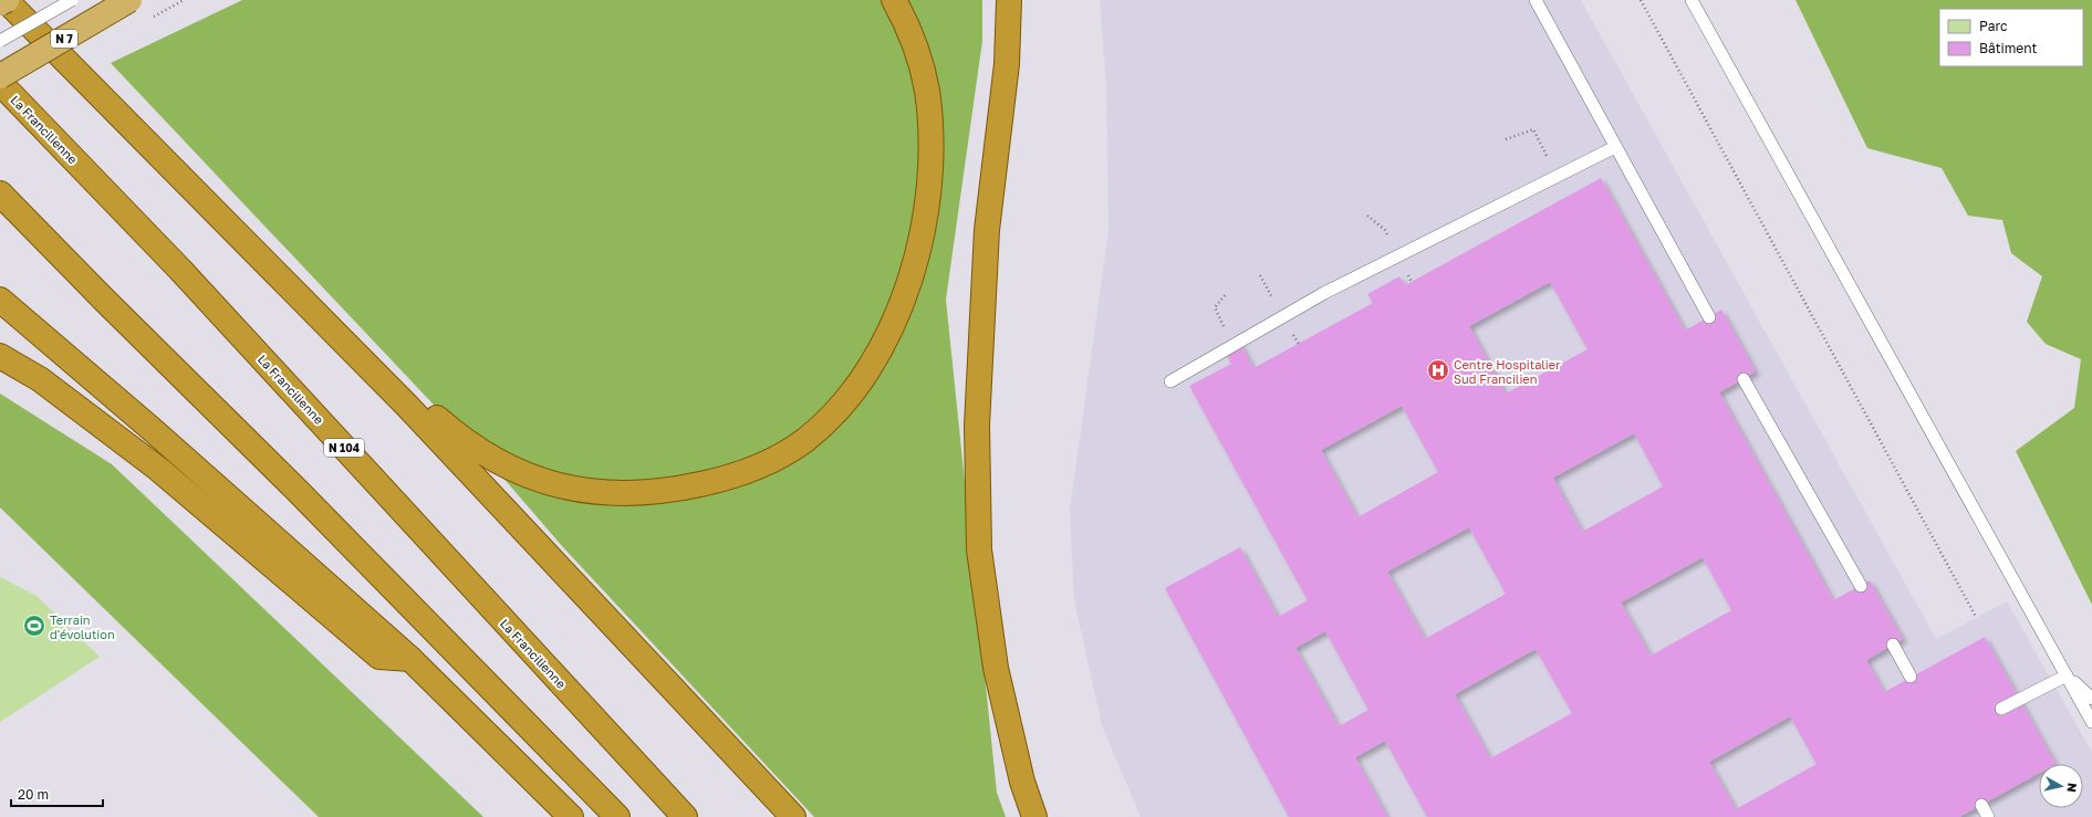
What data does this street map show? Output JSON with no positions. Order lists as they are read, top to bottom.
{
  "streets": {
    "highway": ["La Francilienne", "N 104"],
    "main road": ["N 7"]
  },
  "places": {
    "hospital": ["Centre Hospitalier Sud Francilien"],
    "sports": ["Terrain d'évolution"]
  },
  "legend": ["Parc", "Bâtiment"],
  "scale_bar": "20 m",
  "north": "right"
}
